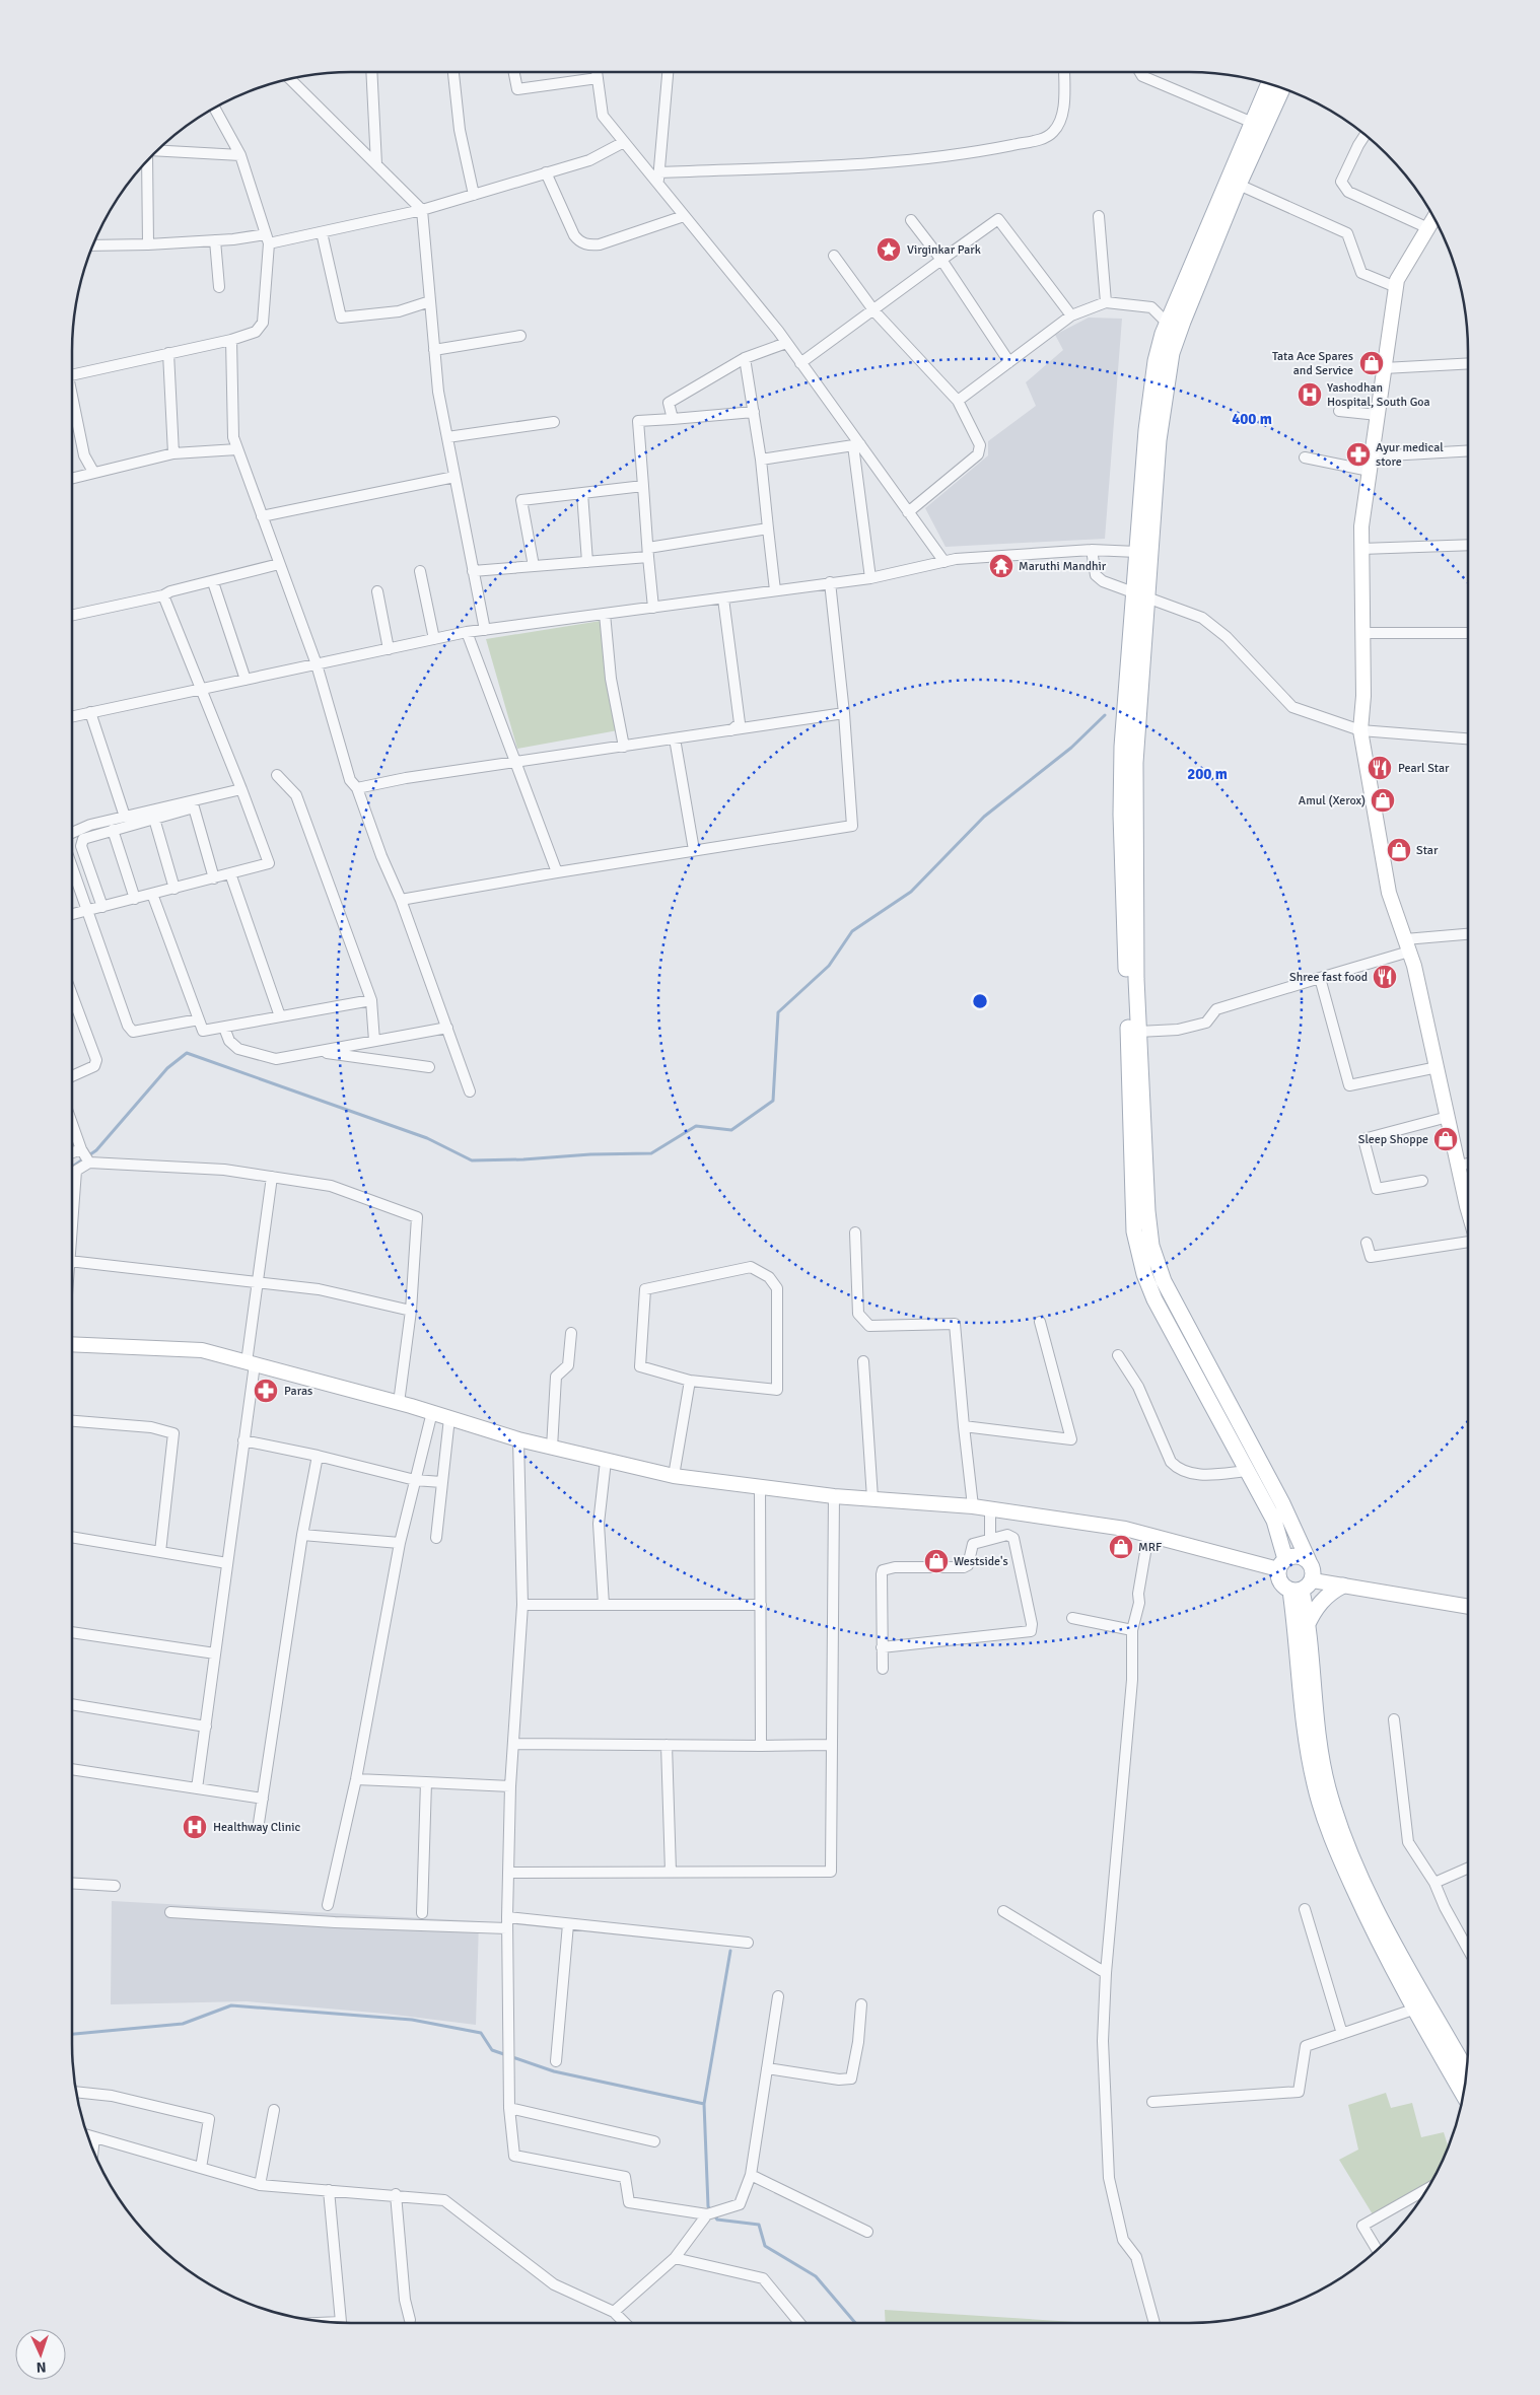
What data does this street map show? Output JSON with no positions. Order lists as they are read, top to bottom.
{
  "places": {
    "place": ["Virginkar Park"],
    "shop": [
      "Tata Ace Spares and Service",
      "Amul (Xerox)",
      "Star",
      "Sleep Shoppe",
      "MRF",
      "Westside's"
    ],
    "hospital": ["Yashodhan Hospital, South Goa", "Healthway Clinic"],
    "pharmacy": ["Ayur medical store", "Paras"],
    "temple": ["Maruthi Mandhir"],
    "restaurant": ["Pearl Star", "Shree fast food"]
  },
  "north": "bottom",
  "rings": ["400 m", "200 m"]
}
